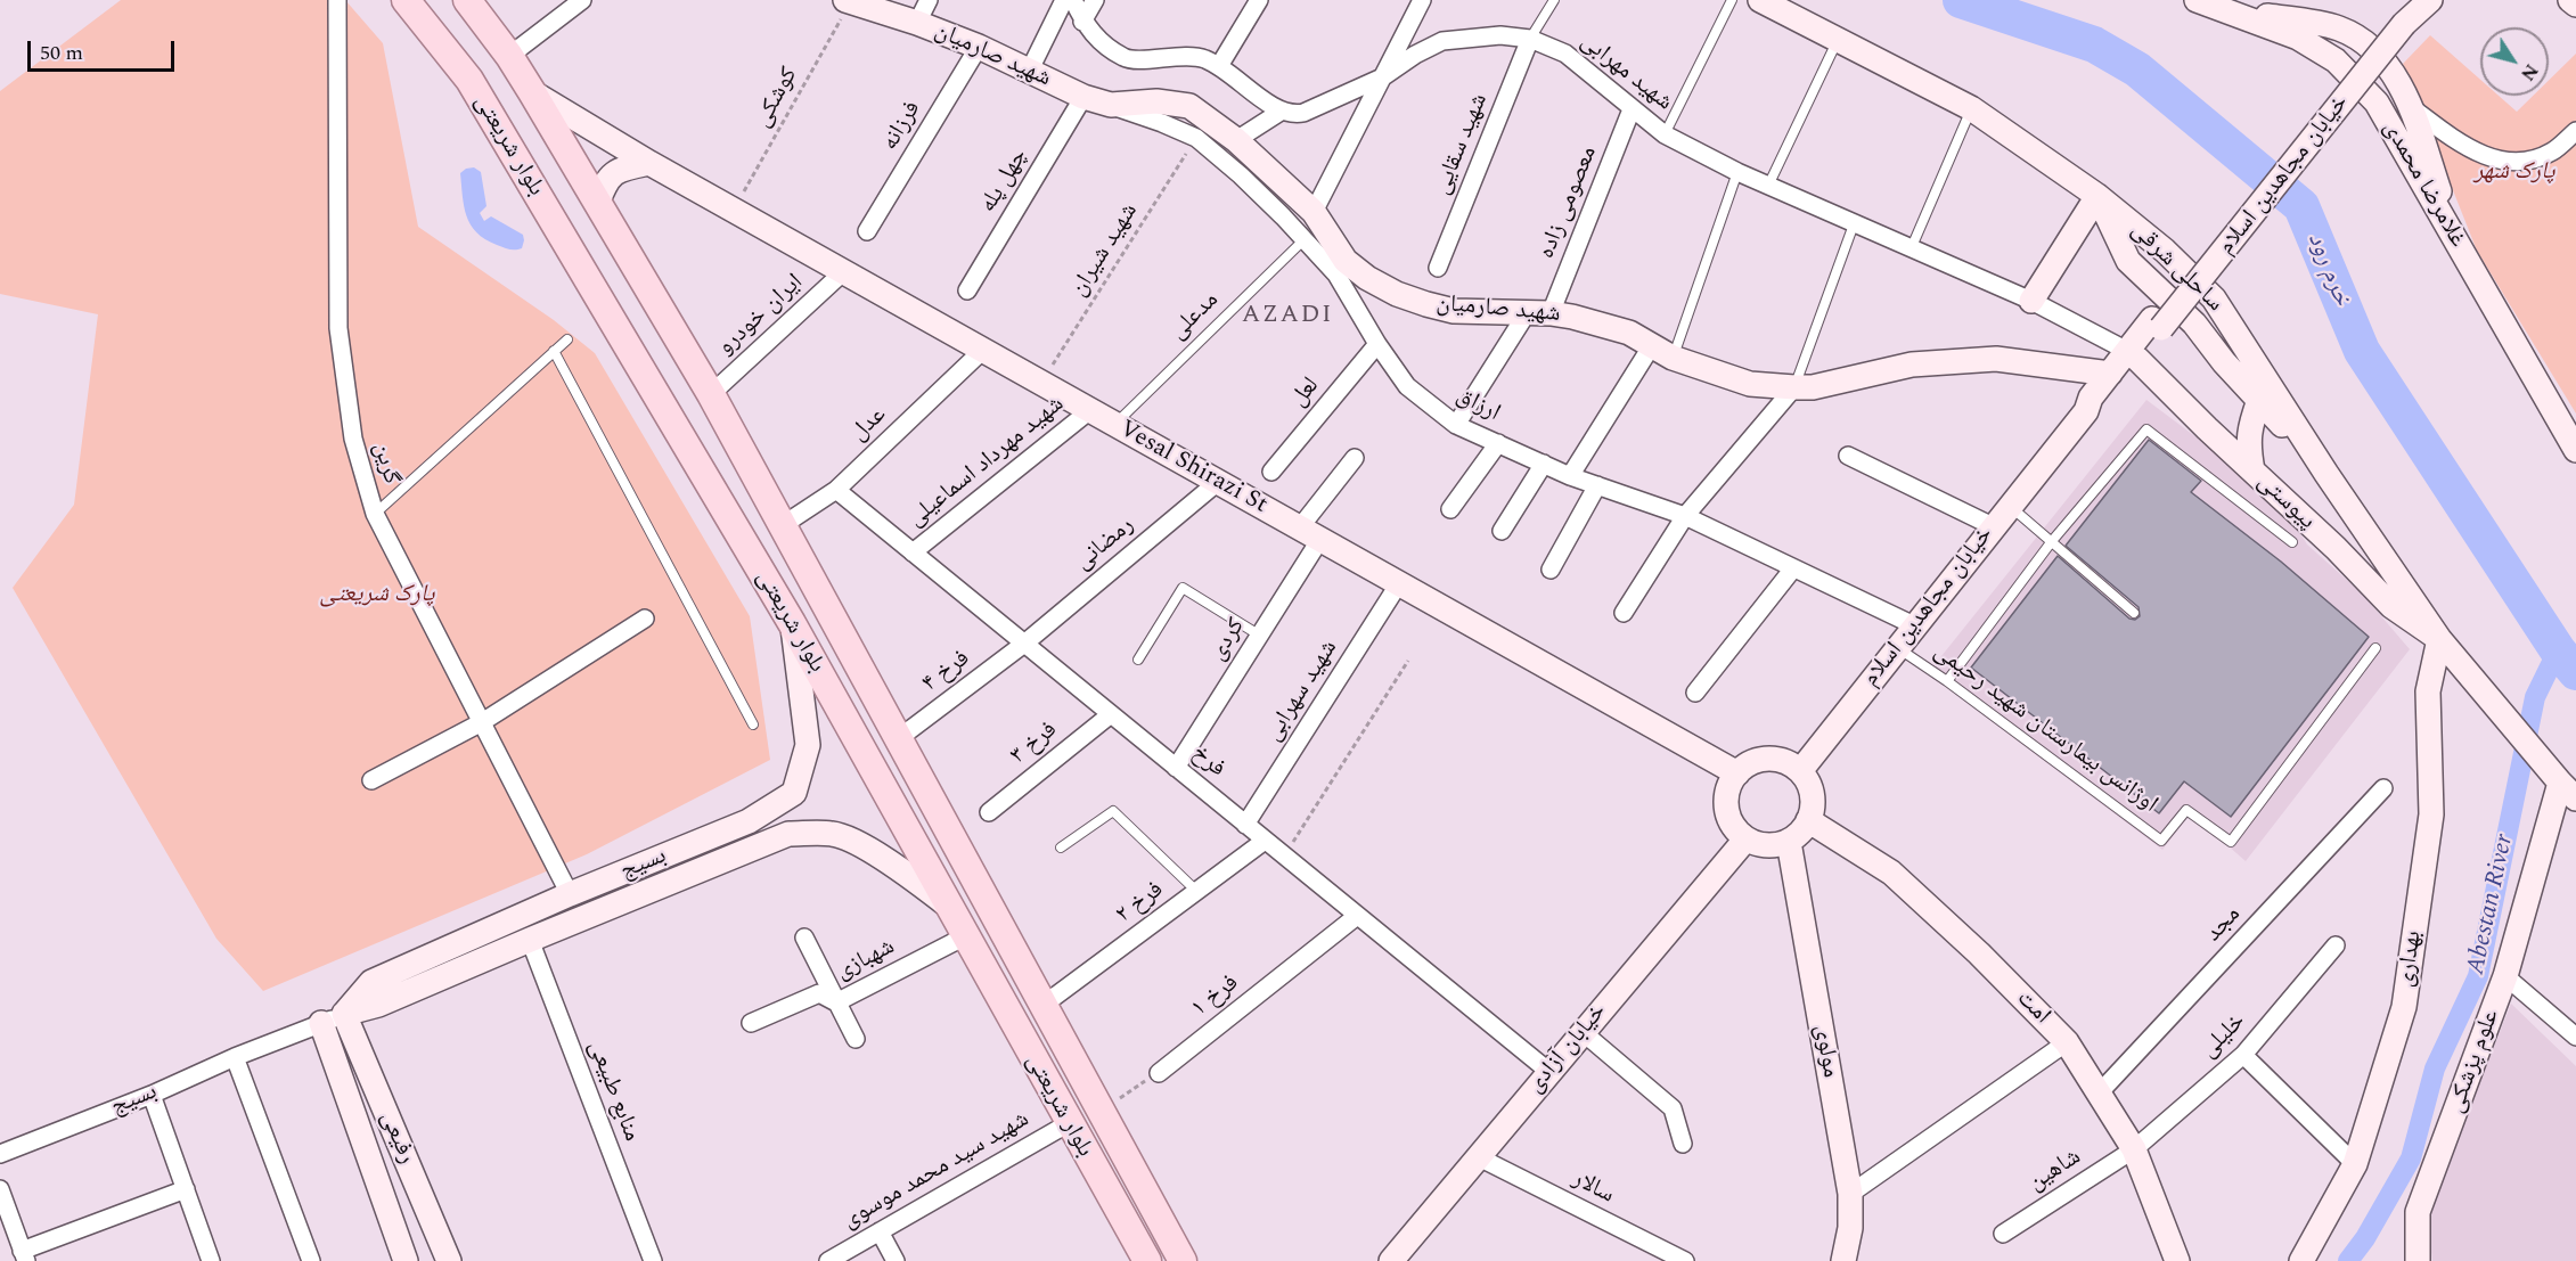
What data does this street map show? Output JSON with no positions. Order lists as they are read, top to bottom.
{
  "streets": {
    "main road": ["بلوار شریعتی"],
    "street": [
      "شهید صارمیان",
      "شهید مهرابی",
      "فرزانه",
      "شهید سقایی",
      "خیابان مجاهدین اسلام",
      "چهل پله",
      "غلامرضا محمدی",
      "معصومی زاده",
      "ساحلی شرقی",
      "ایران خودرو",
      "لعل",
      "ارزاق",
      "عدل",
      "شهید مهرداد اسماعیلی",
      "گرین",
      "Vesal Shirazi St",
      "پیوستی",
      "رمضانی",
      "کردی",
      "فرخ ۴",
      "شهید سهرابی",
      "فرخ ۳",
      "فرخ",
      "بسیج",
      "فرخ ۲",
      "مجد",
      "بهداری",
      "شهبازی",
      "فرخ ۱",
      "امت",
      "خلیلی",
      "خیابان آزادی",
      "مولوی",
      "علوم پزشکی",
      "منابع طبیعی",
      "رفیعی",
      "شهید سید محمد موسوی",
      "شاهین",
      "سالار"
    ],
    "lane": ["مدعلی", "اوژانس بیمارستان شهید رحیمی"],
    "path": ["کوشکی", "شهید شیران"]
  },
  "crossings": [
    ["شهید صارمیان", "کوشکی"],
    ["شهید صارمیان", "فرزانه"],
    ["شهید صارمیان", "خیابان مجاهدین اسلام"],
    ["شهید صارمیان", "چهل پله"],
    ["شهید صارمیان", "معصومی زاده"],
    ["شهید صارمیان", "ارزاق"],
    ["شهید مهرابی", "شهید سقایی"],
    ["شهید مهرابی", "خیابان مجاهدین اسلام"],
    ["شهید مهرابی", "معصومی زاده"],
    ["شهید مهرابی", "پیوستی"],
    ["کوشکی", "Vesal Shirazi St"],
    ["بلوار شریعتی", "ایران خودرو"],
    ["بلوار شریعتی", "عدل"],
    ["بلوار شریعتی", "Vesal Shirazi St"],
    ["بلوار شریعتی", "فرخ ۴"],
    ["بلوار شریعتی", "بسیج"],
    ["بلوار شریعتی", "فرخ ۲"],
    ["بلوار شریعتی", "شهبازی"],
    ["بلوار شریعتی", "شهید سید محمد موسوی"],
    ["خیابان مجاهدین اسلام", "ارزاق"],
    ["خیابان مجاهدین اسلام", "Vesal Shirazi St"],
    ["خیابان مجاهدین اسلام", "پیوستی"],
    ["خیابان مجاهدین اسلام", "اوژانس بیمارستان شهید رحیمی"],
    ["خیابان مجاهدین اسلام", "امت"],
    ["خیابان مجاهدین اسلام", "خیابان آزادی"],
    ["خیابان مجاهدین اسلام", "مولوی"],
    ["معصومی زاده", "ارزاق"],
    ["شهید شیران", "ارزاق"],
    ["شهید شیران", "Vesal Shirazi St"],
    ["ساحلی شرقی", "پیوستی"],
    ["ساحلی شرقی", "بهداری"],
    ["ساحلی شرقی", "علوم پزشکی"],
    ["ایران خودرو", "Vesal Shirazi St"],
    ["مدعلی", "ارزاق"],
    ["مدعلی", "Vesal Shirazi St"],
    ["لعل", "ارزاق"],
    ["عدل", "Vesal Shirazi St"],
    ["عدل", "فرخ"],
    ["شهید مهرداد اسماعیلی", "Vesal Shirazi St"],
    ["شهید مهرداد اسماعیلی", "فرخ"],
    ["گرین", "بسیج"],
    ["Vesal Shirazi St", "رمضانی"],
    ["Vesal Shirazi St", "کردی"],
    ["Vesal Shirazi St", "شهید سهرابی"],
    ["Vesal Shirazi St", "امت"],
    ["Vesal Shirazi St", "خیابان آزادی"],
    ["Vesal Shirazi St", "مولوی"],
    ["پیوستی", "بهداری"],
    ["رمضانی", "فرخ ۴"],
    ["رمضانی", "فرخ"],
    ["کردی", "فرخ"],
    ["فرخ ۴", "فرخ"],
    ["شهید سهرابی", "فرخ"],
    ["فرخ ۳", "فرخ"],
    ["فرخ", "فرخ ۲"],
    ["فرخ", "فرخ ۱"],
    ["فرخ", "خیابان آزادی"],
    ["بسیج", "منابع طبیعی"],
    ["بسیج", "رفیعی"],
    ["مجد", "امت"],
    ["امت", "خلیلی"],
    ["امت", "خیابان آزادی"],
    ["امت", "مولوی"],
    ["امت", "شاهین"],
    ["خلیلی", "شاهین"],
    ["خیابان آزادی", "مولوی"],
    ["خیابان آزادی", "سالار"]
  ],
  "districts": ["AZADI"],
  "water": ["خرم رود", "Abestan River"],
  "parks": ["پارک شهر", "پارک شریعتی"],
  "scale_bar": "50 m",
  "north": "bottom right"
}
